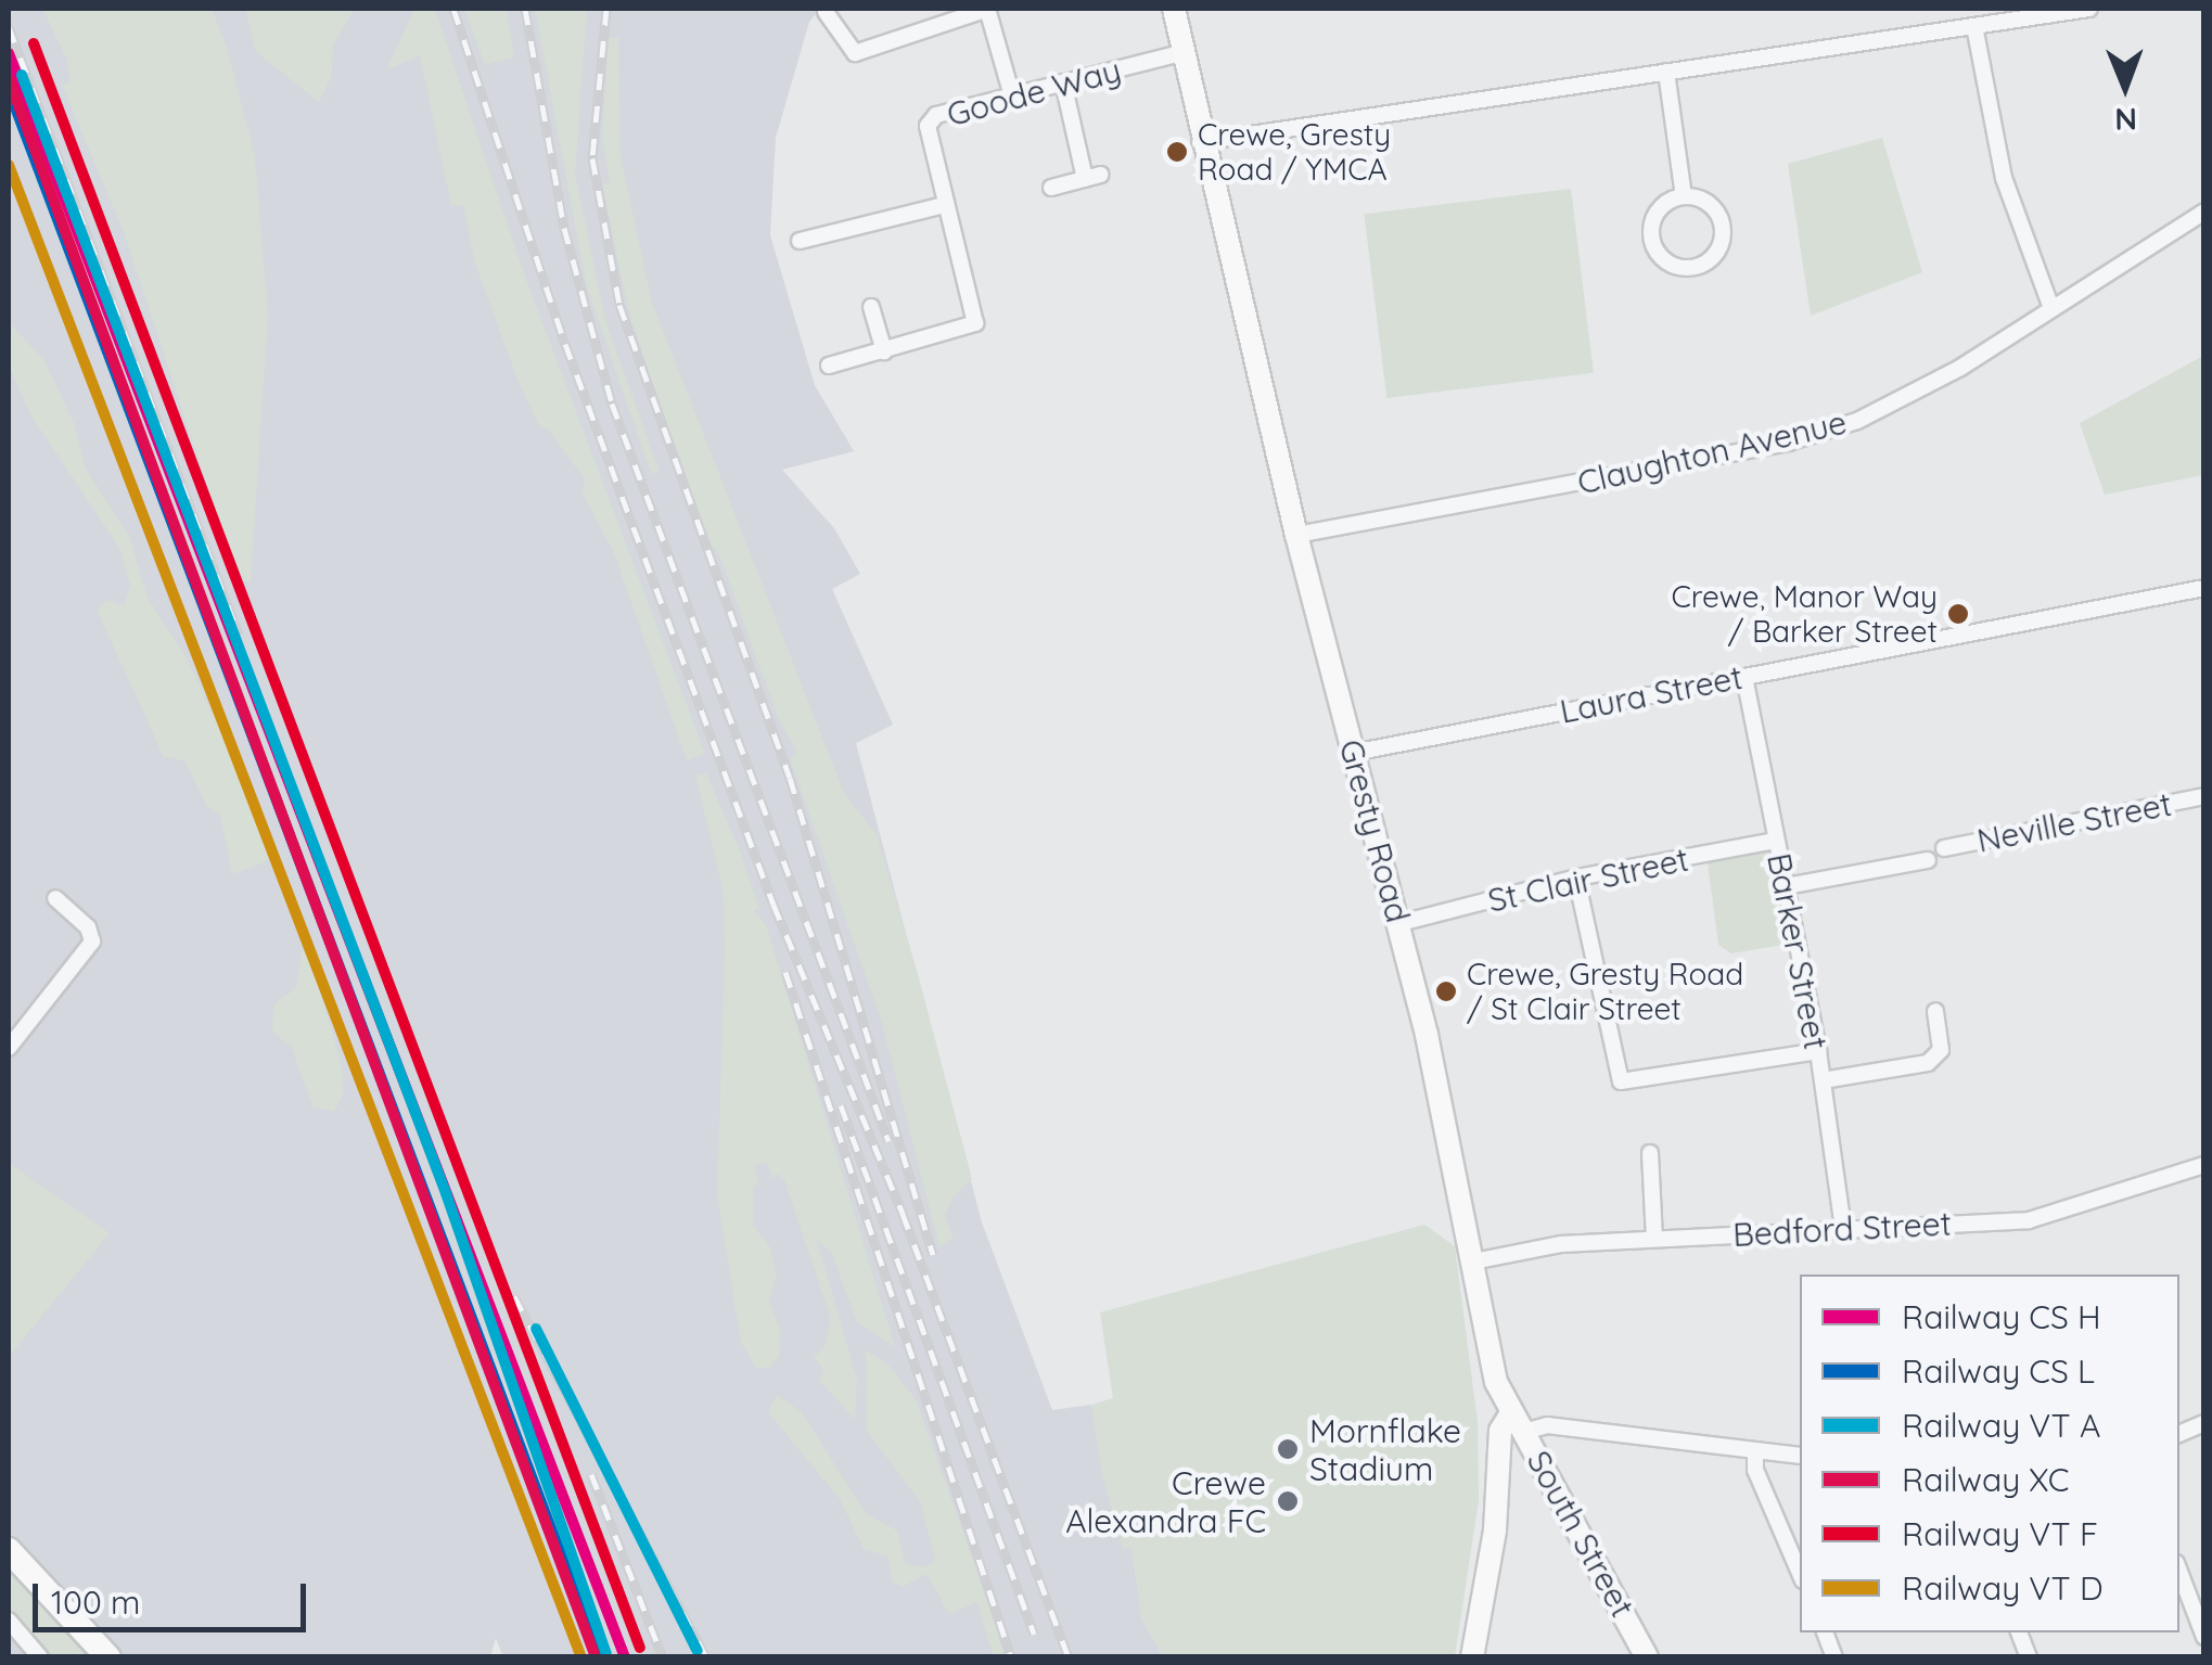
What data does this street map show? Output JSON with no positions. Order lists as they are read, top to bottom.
{
  "streets": {
    "main road": ["Gresty Road", "South Street"],
    "street": [
      "Goode Way",
      "Claughton Avenue",
      "Laura Street",
      "Neville Street",
      "St Clair Street",
      "Barker Street",
      "Bedford Street"
    ]
  },
  "crossings": [
    ["Goode Way", "Gresty Road"],
    ["Claughton Avenue", "Gresty Road"],
    ["Laura Street", "Gresty Road"],
    ["Laura Street", "Barker Street"],
    ["Gresty Road", "St Clair Street"],
    ["Gresty Road", "Bedford Street"],
    ["Gresty Road", "South Street"],
    ["St Clair Street", "Barker Street"],
    ["Barker Street", "Bedford Street"]
  ],
  "places": [
    "Crewe, Gresty Road / YMCA",
    "Crewe, Manor Way / Barker Street",
    "Crewe, Gresty Road / St Clair Street",
    "Mornflake Stadium",
    "Crewe Alexandra FC"
  ],
  "lines": ["rail line XC"],
  "legend": [
    "Railway CS H",
    "Railway CS L",
    "Railway VT A",
    "Railway XC",
    "Railway VT F",
    "Railway VT D"
  ],
  "scale_bar": "100 m",
  "north": "bottom"
}
